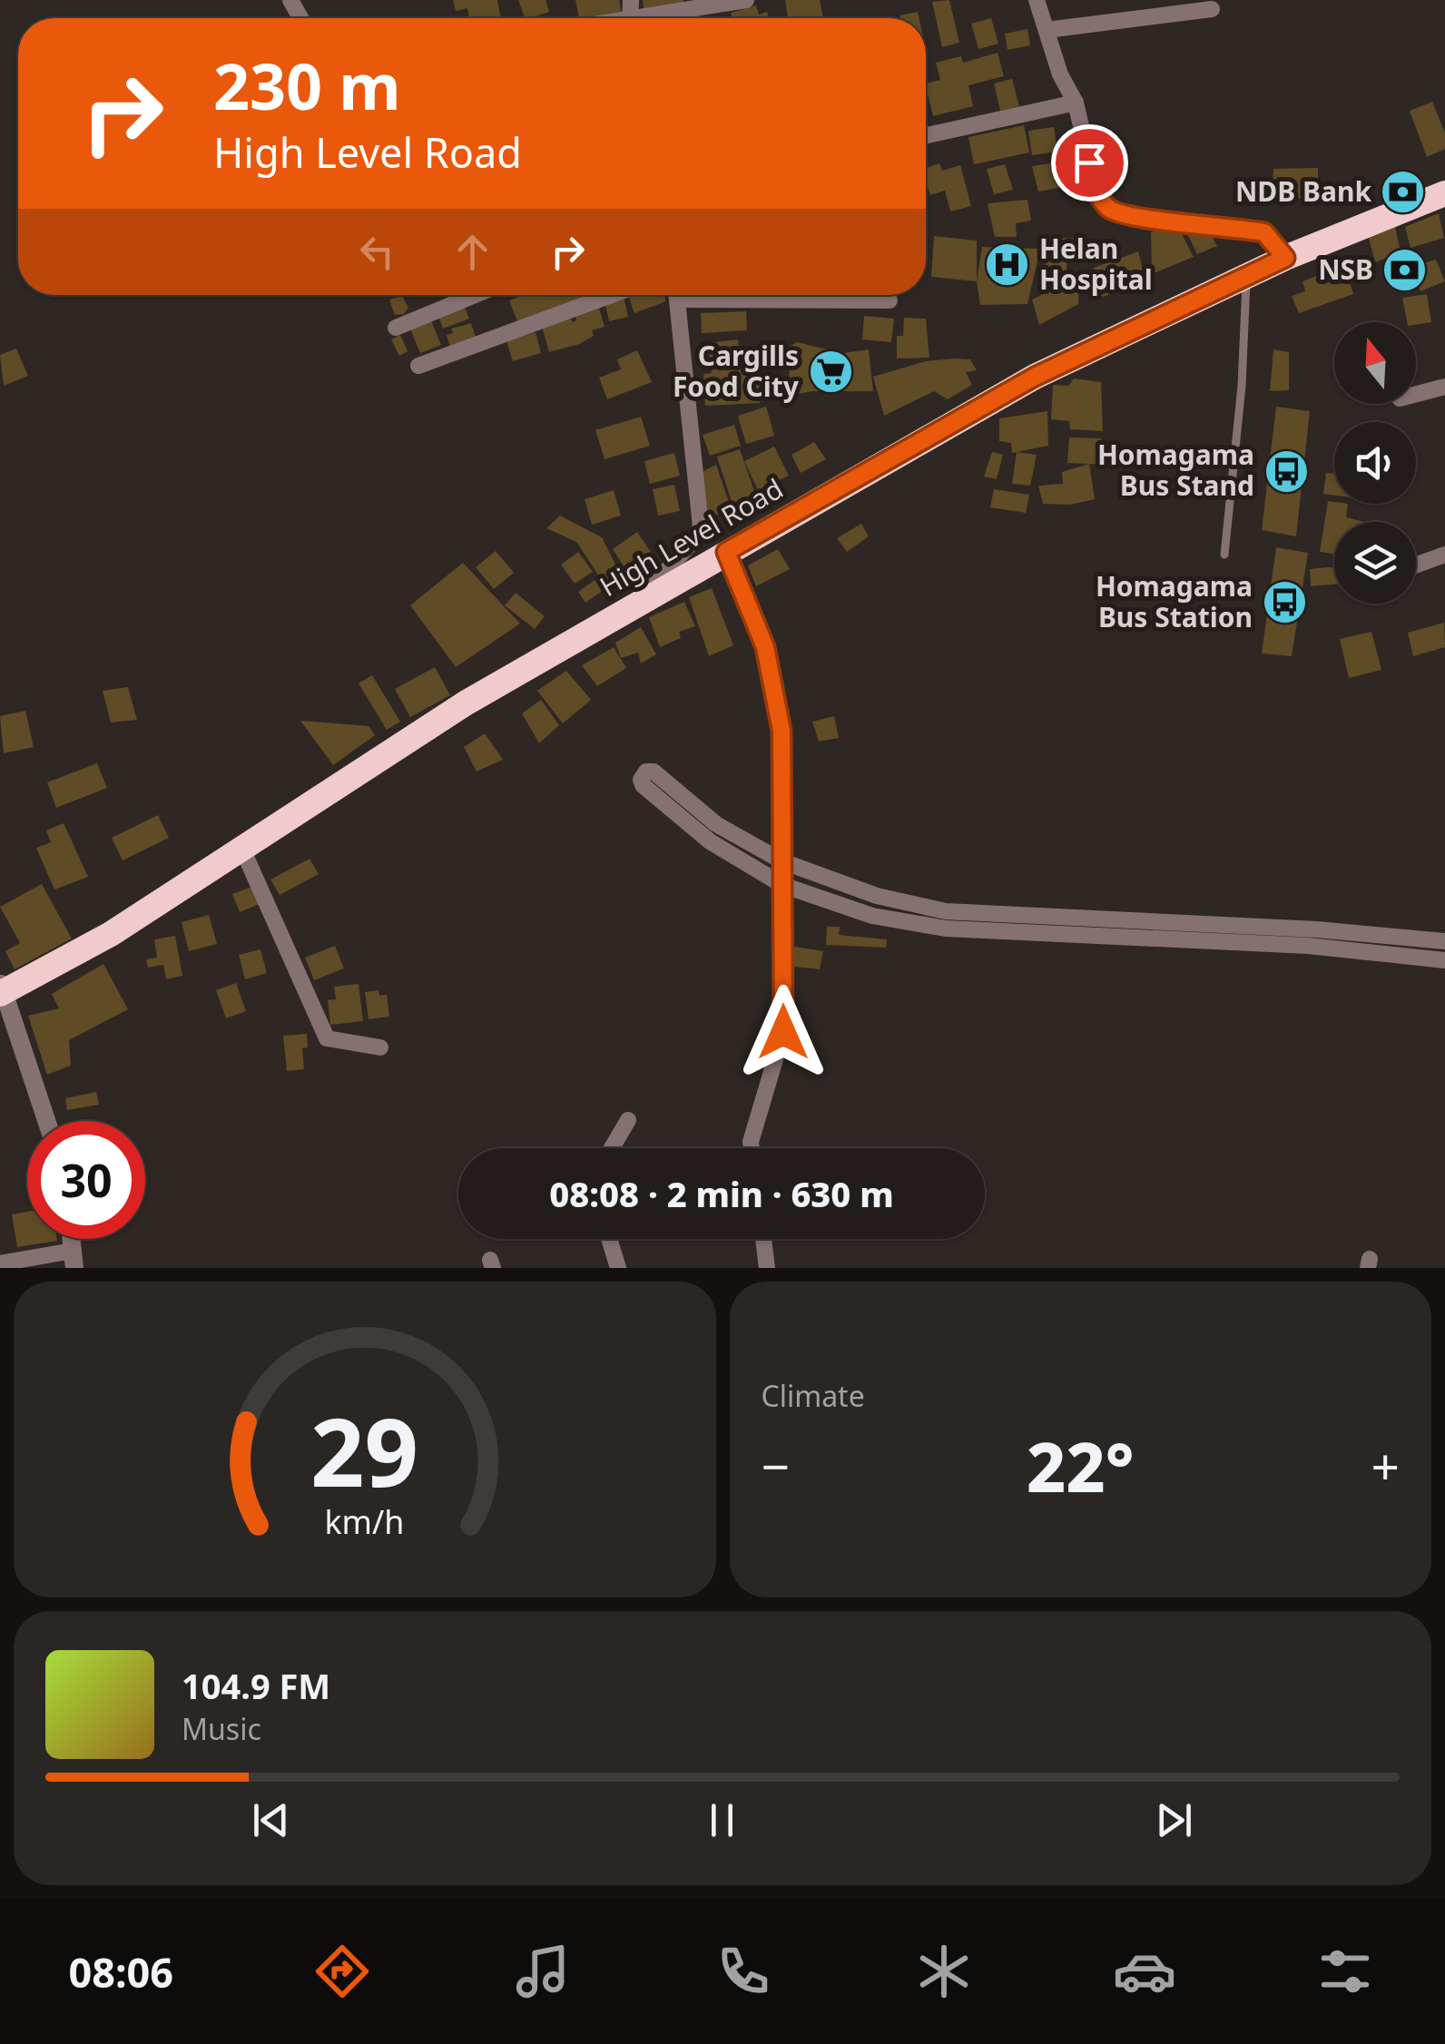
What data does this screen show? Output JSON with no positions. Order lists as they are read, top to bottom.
{
  "streets": {
    "highway": ["High Level Road"]
  },
  "places": {
    "bank": ["NDB Bank", "NSB"],
    "hospital": ["Helan Hospital"],
    "supermarket": ["Cargills Food City"],
    "bus stop": ["Homagama Bus Stand", "Homagama Bus Station"]
  },
  "north": "top",
  "page": {
    "turn": ["230 m", "High Level Road"],
    "limit": "30",
    "trip": "08:08 · 2 min · 630 m",
    "tile": "Climate",
    "heat": ["−", "22°", "+"],
    "song": ["104.9 FM", "Music"],
    "tabs": "08:06",
    "gauge": ["29", "km/h"]
  }
}
